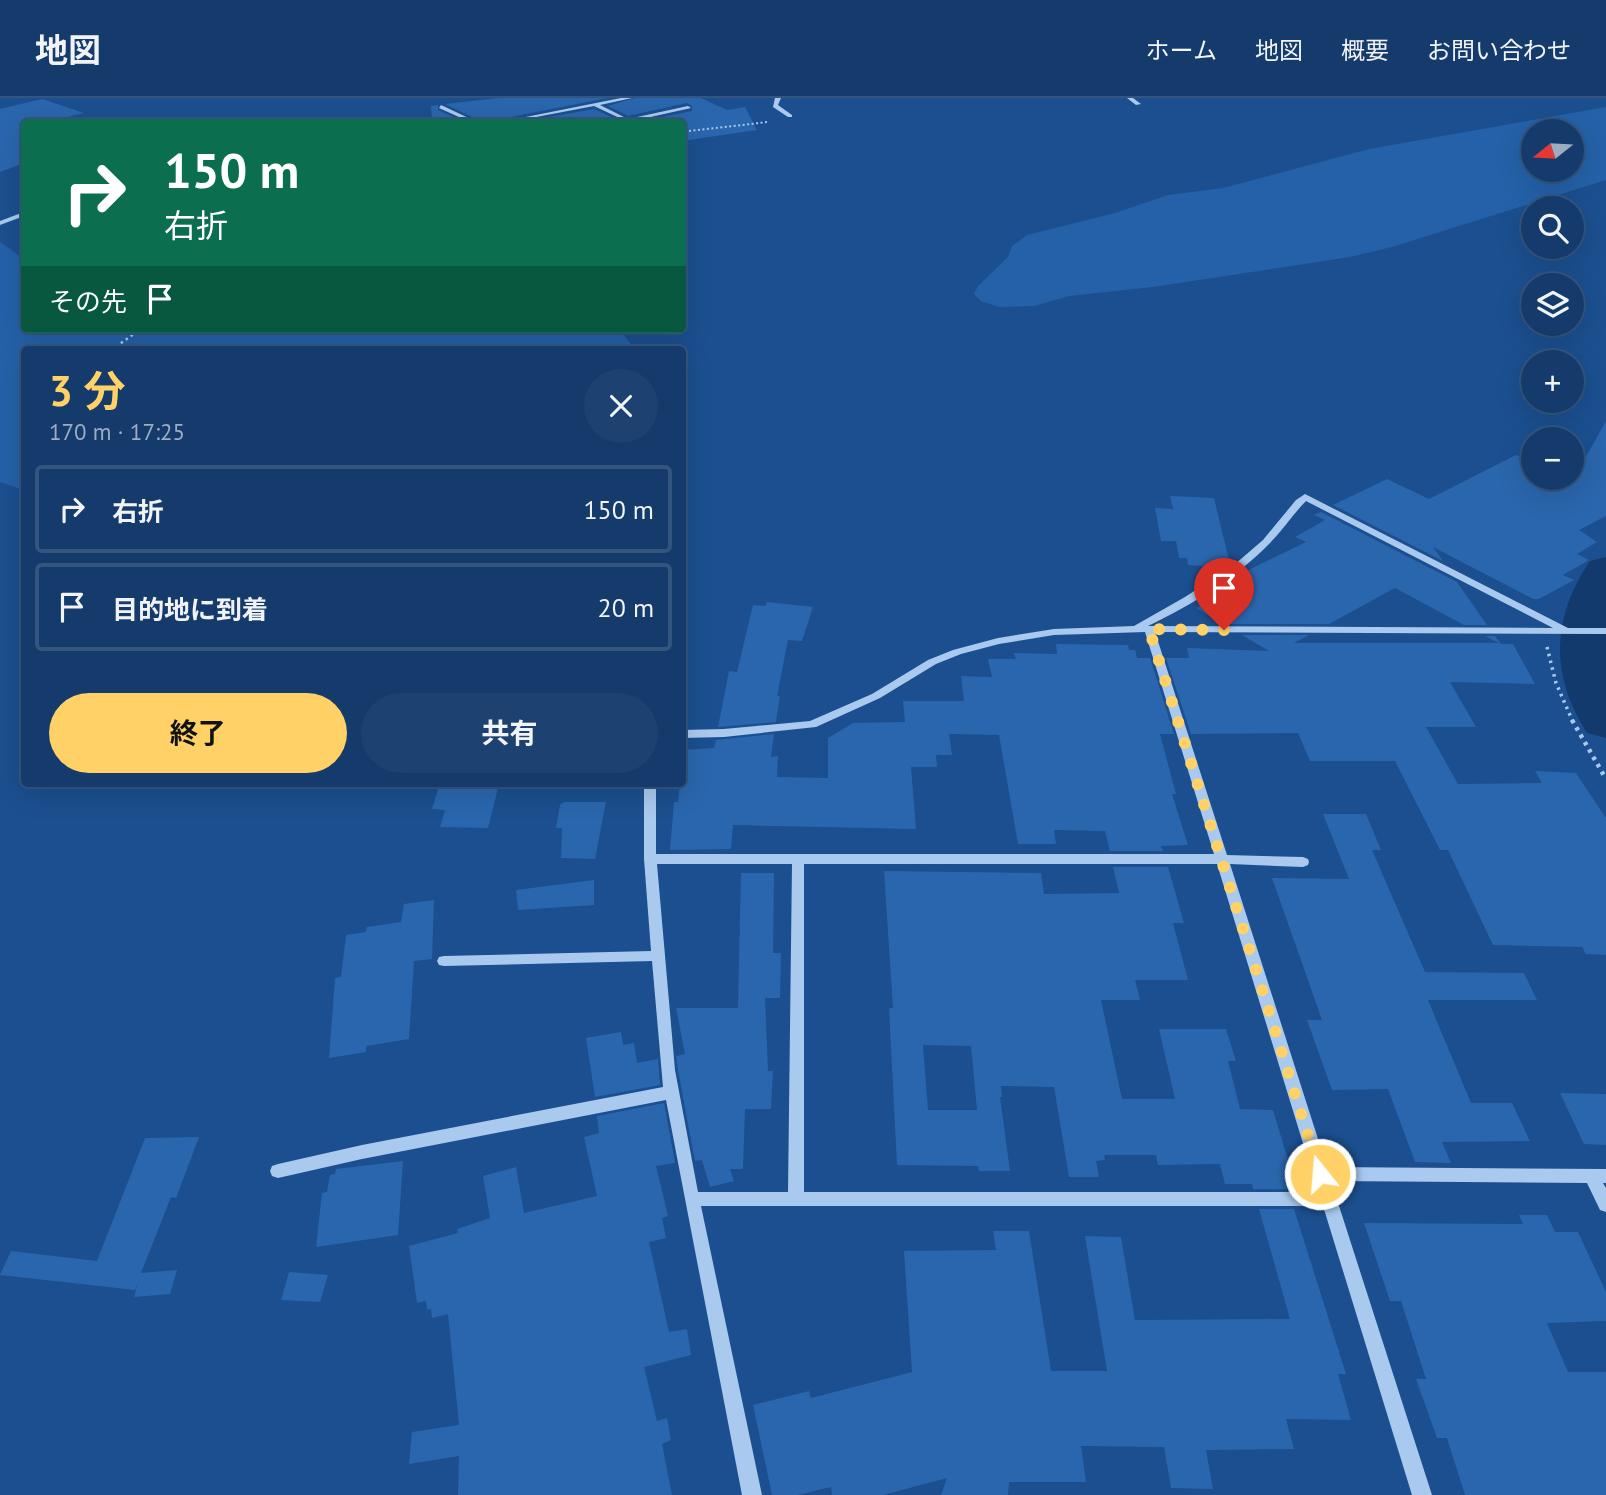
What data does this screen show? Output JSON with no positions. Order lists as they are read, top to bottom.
{
  "north": "left",
  "page": {
    "header": "地図",
    "nav": [
      "ホーム",
      "地図",
      "概要",
      "お問い合わせ"
    ],
    "map_buttons": ["+", "−"],
    "turn": ["150 m", "右折"],
    "then": "その先",
    "heading": ["3 分", "170 m · 17:25"],
    "list": [
      {
        "name": "右折",
        "value": "150 m"
      },
      {
        "name": "目的地に到着",
        "value": "20 m"
      }
    ],
    "buttons": ["終了", "共有"]
  }
}
